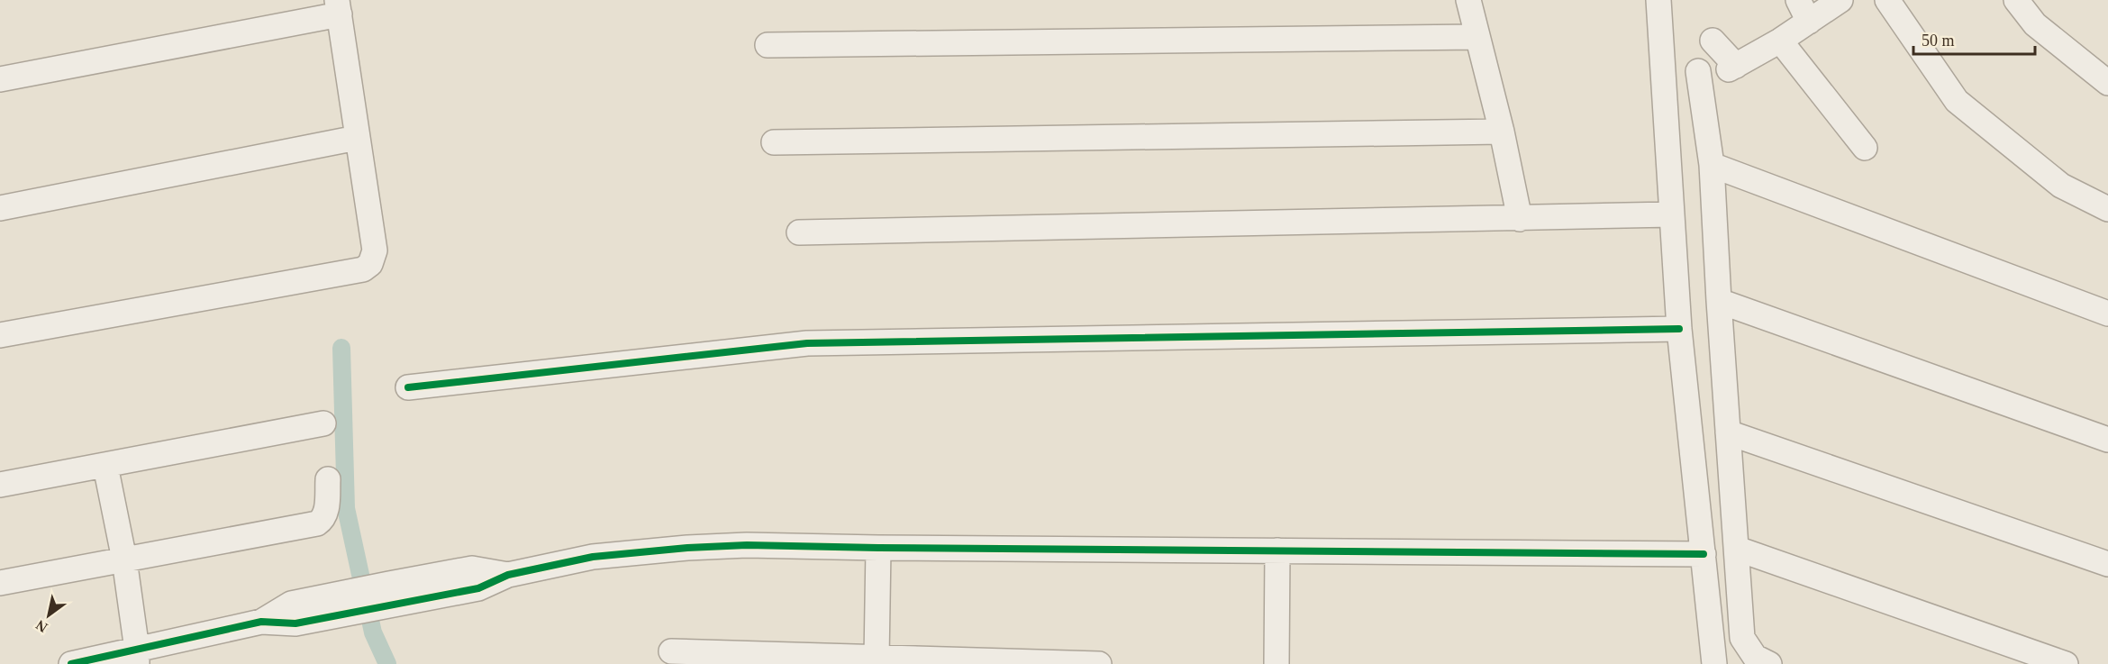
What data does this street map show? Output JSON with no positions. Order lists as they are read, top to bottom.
{
  "scale_bar": "50 m",
  "north": "bottom left"
}
